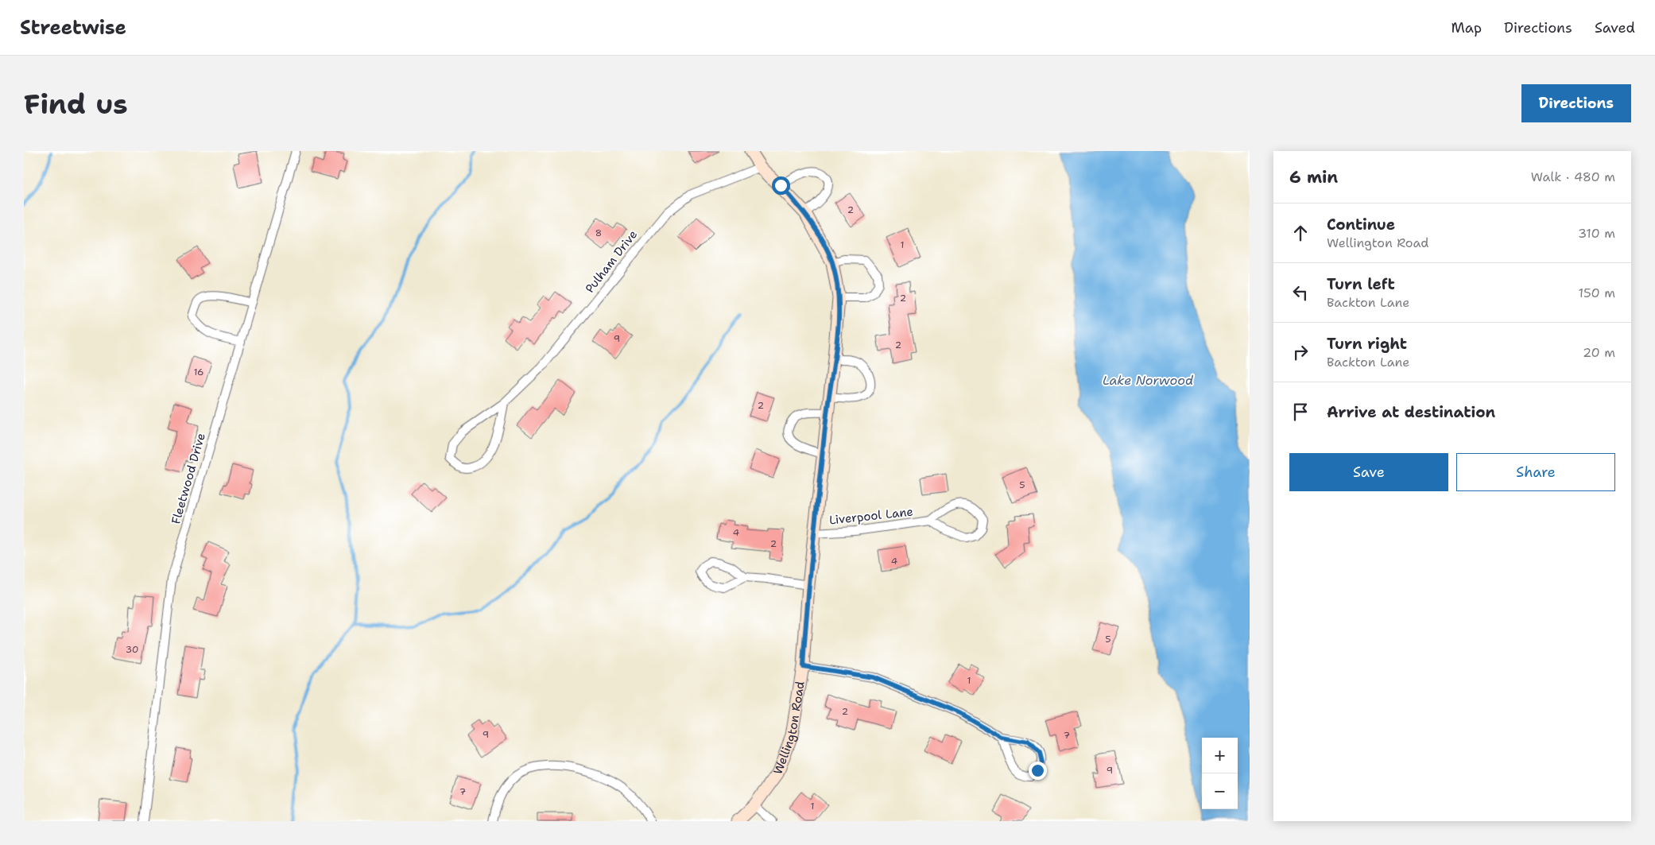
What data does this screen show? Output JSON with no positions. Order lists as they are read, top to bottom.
{
  "streets": {
    "street": [
      "Pulham Drive",
      "Fleetwood Drive",
      "Liverpool Lane",
      "Wellington Road"
    ]
  },
  "crossings": [
    ["Pulham Drive", "Wellington Road"],
    ["Liverpool Lane", "Wellington Road"]
  ],
  "water": ["Lake Norwood"],
  "house_numbers": [
    "2",
    "8",
    "1",
    "2",
    "9",
    "2",
    "16",
    "2",
    "5",
    "4",
    "2",
    "4",
    "5",
    "30",
    "1",
    "2",
    "9",
    "7",
    "9",
    "7",
    "1"
  ],
  "page": {
    "header": "Streetwise",
    "nav": ["Map", "Directions", "Saved"],
    "buttons": [
      "Directions",
      ["Save", "Share"]
    ],
    "title": "Find us",
    "heading": ["6 min", "Walk · 480 m"],
    "list": [
      ["Continue", "Wellington Road", "310 m"],
      ["Turn left", "Backton Lane", "150 m"],
      ["Turn right", "Backton Lane", "20 m"],
      "Arrive at destination"
    ],
    "map_buttons": ["+", "−"]
  }
}
